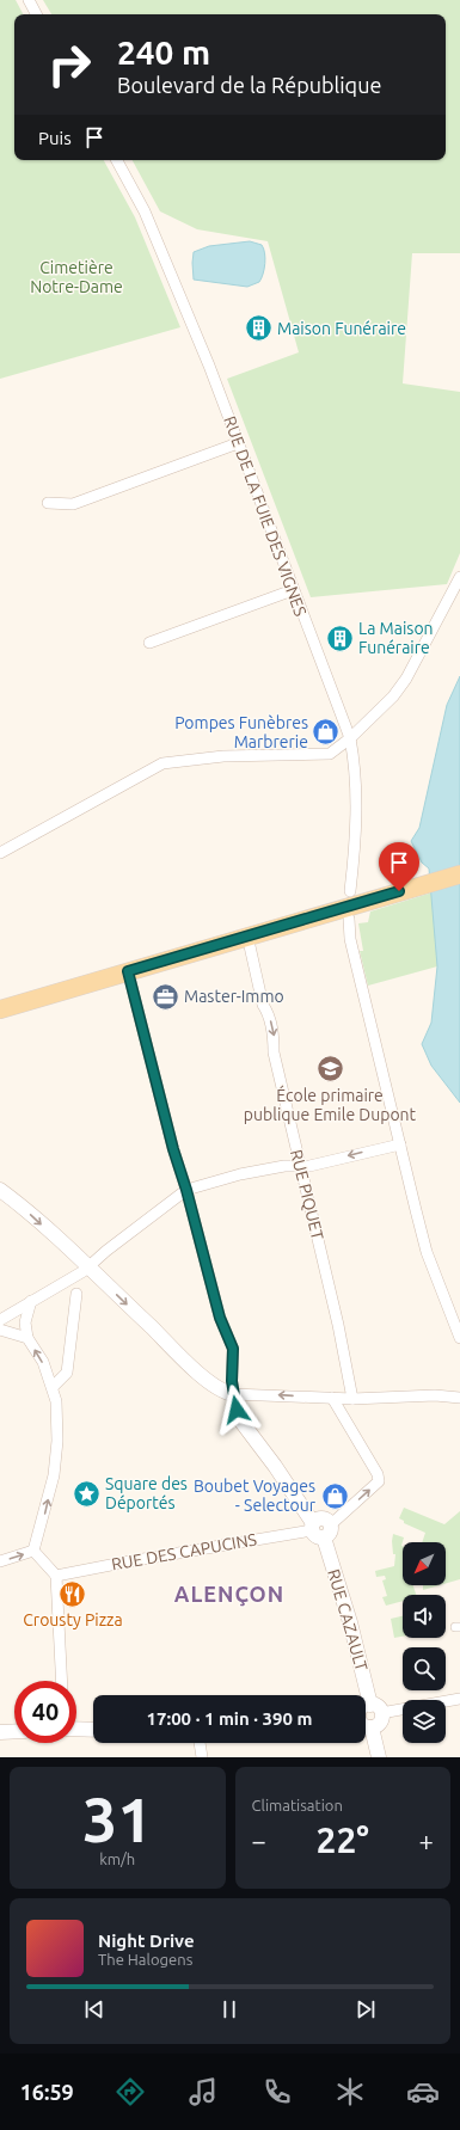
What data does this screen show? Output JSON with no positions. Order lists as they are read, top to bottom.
{
  "streets": {
    "street": [
      "RUE DE LA FUIE DES VIGNES",
      "RUE PIQUET",
      "RUE DES CAPUCINS",
      "RUE CAZAULT"
    ]
  },
  "crossings": [
    ["RUE DES CAPUCINS", "RUE CAZAULT"]
  ],
  "one_way": ["RUE PIQUET"],
  "districts": ["ALENÇON"],
  "parks": ["Cimetière Notre-Dame"],
  "places": {
    "building": ["Maison Funéraire", "La Maison Funéraire"],
    "shop": ["Pompes Funèbres Marbrerie", "Boubet Voyages - Selectour"],
    "office": ["Master-Immo"],
    "school or university": ["École primaire publique Emile Dupont"],
    "place": ["Square des Déportés"],
    "restaurant": ["Crousty Pizza"]
  },
  "north": "bottom left",
  "page": {
    "turn": ["240 m", "Boulevard de la République"],
    "then": "Puis",
    "limit": "40",
    "trip": "17:00 · 1 min · 390 m",
    "tile": [
      ["31", "km/h"],
      "Climatisation"
    ],
    "heat": ["−", "22°", "+"],
    "song": ["Night Drive", "The Halogens"],
    "tabs": "16:59"
  }
}
